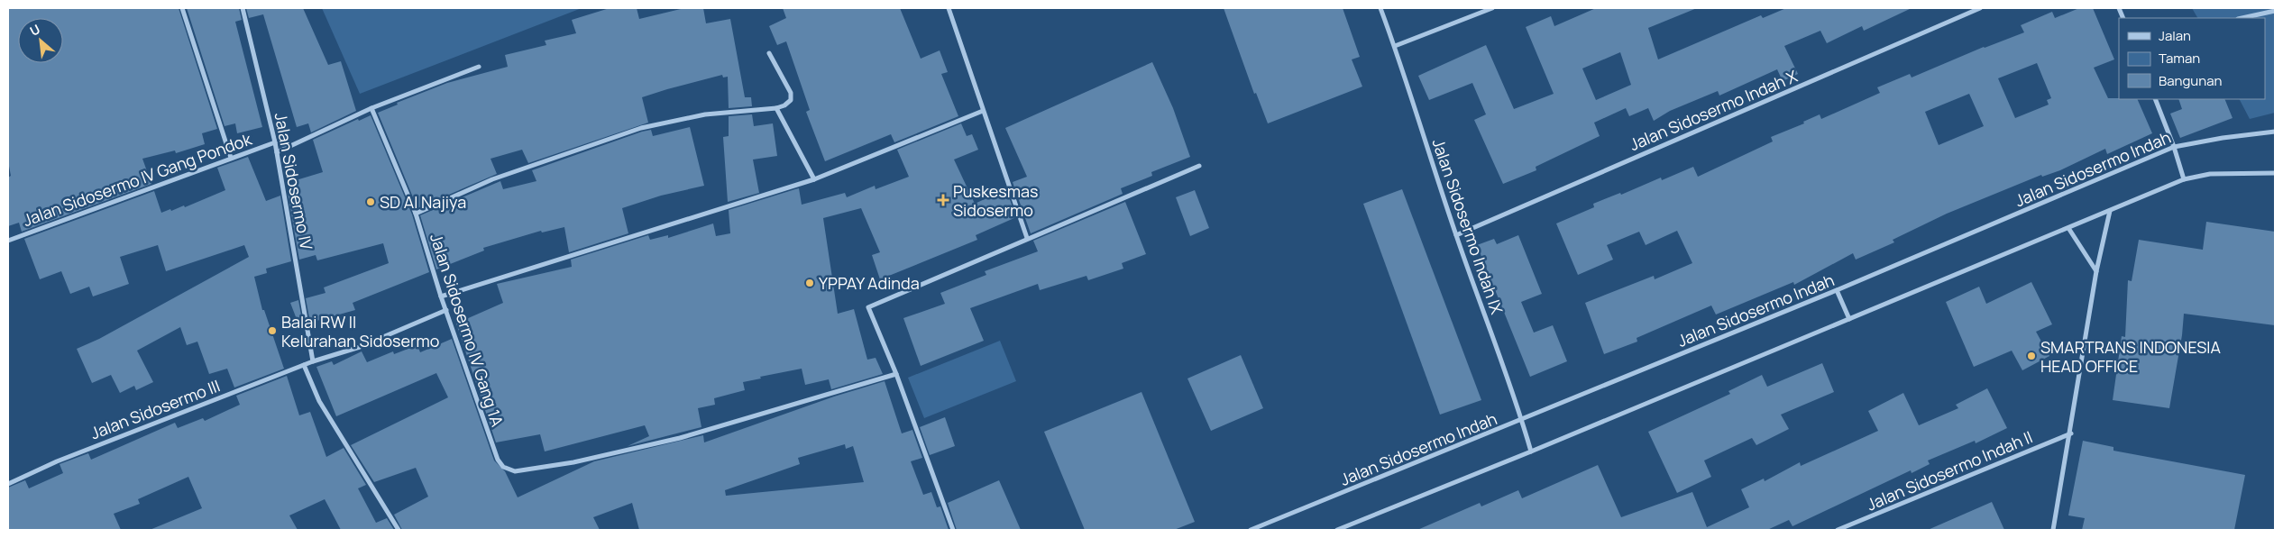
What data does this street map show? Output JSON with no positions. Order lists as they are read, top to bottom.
{
  "streets": {
    "street": [
      "Jalan Sidosermo Indah X",
      "Jalan Sidosermo Indah",
      "Jalan Sidosermo IV Gang Pondok",
      "Jalan Sidosermo IV",
      "Jalan Sidosermo Indah IX",
      "Jalan Sidosermo IV Gang 1A",
      "Jalan Sidosermo III",
      "Jalan Sidosermo Indah II"
    ]
  },
  "crossings": [
    ["Jalan Sidosermo Indah X", "Jalan Sidosermo Indah IX"],
    ["Jalan Sidosermo Indah", "Jalan Sidosermo Indah IX"],
    ["Jalan Sidosermo IV Gang Pondok", "Jalan Sidosermo IV"],
    ["Jalan Sidosermo IV Gang Pondok", "Jalan Sidosermo IV Gang 1A"],
    ["Jalan Sidosermo IV", "Jalan Sidosermo III"],
    ["Jalan Sidosermo IV Gang 1A", "Jalan Sidosermo III"]
  ],
  "places": {
    "health": ["Puskesmas Sidosermo"],
    "other": [
      "SD Al Najiya",
      "YPPAY Adinda",
      "Balai RW II Kelurahan Sidosermo",
      "SMARTRANS INDONESIA HEAD OFFICE"
    ]
  },
  "legend": ["Jalan", "Taman", "Bangunan"],
  "north": "top left"
}
